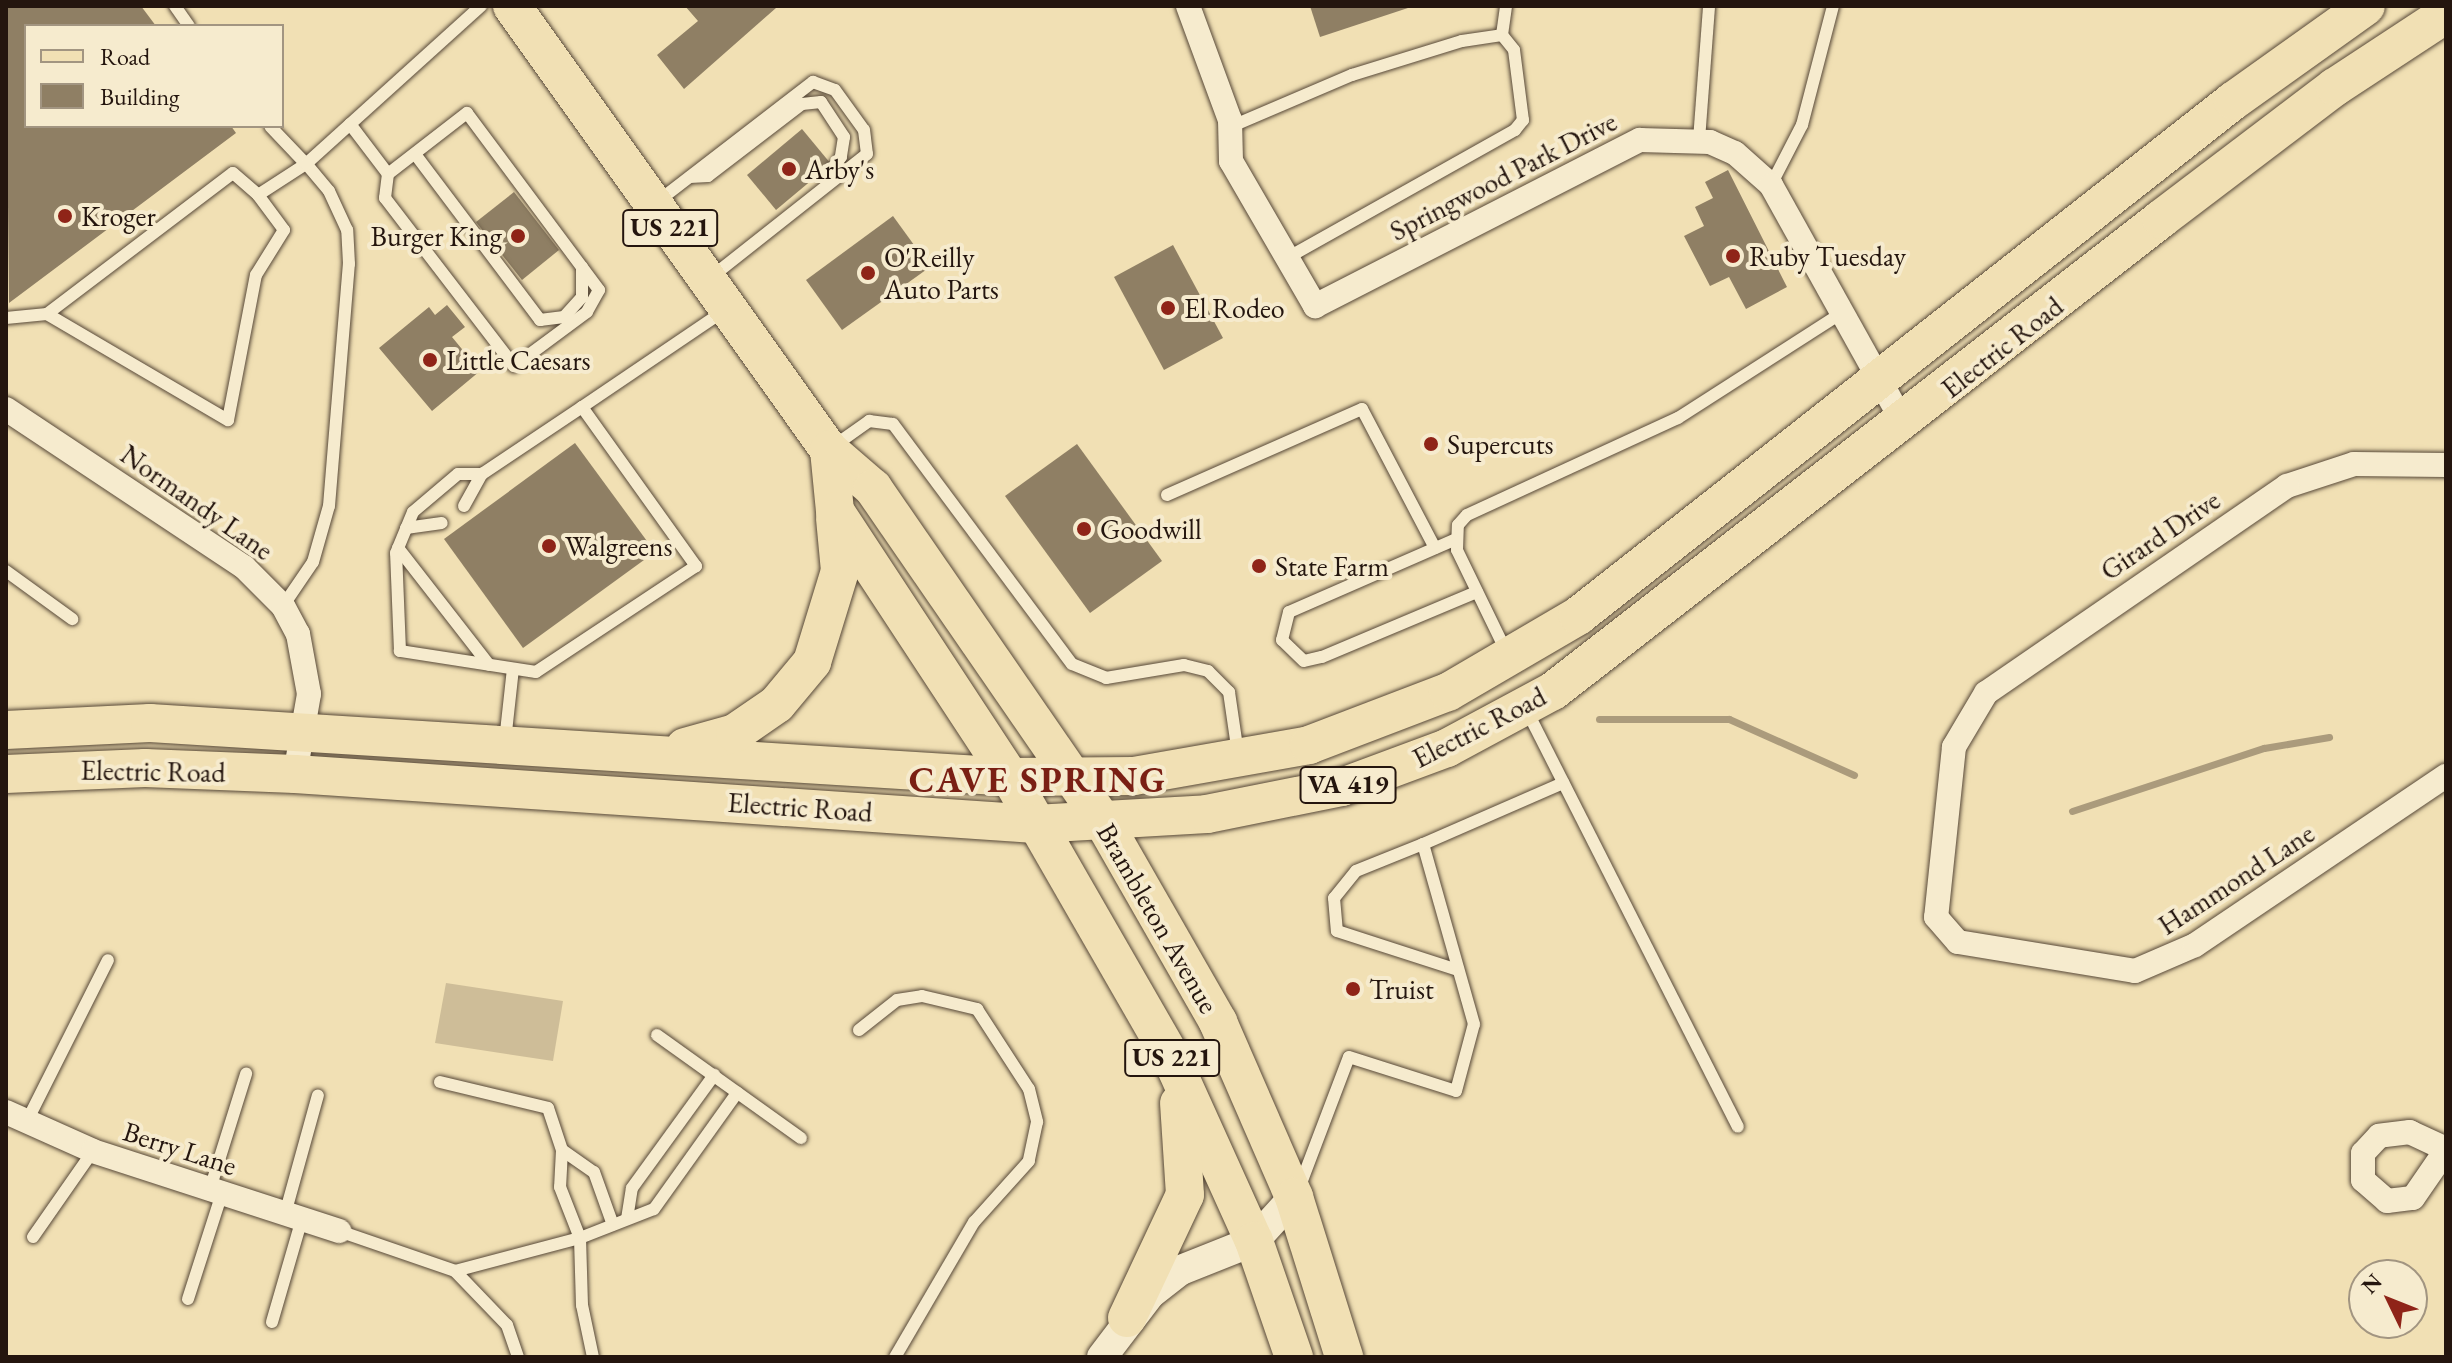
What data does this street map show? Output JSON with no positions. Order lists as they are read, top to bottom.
{
  "streets": {
    "main road": [
      "US 221",
      "Electric Road",
      "VA 419",
      "Brambleton Avenue"
    ],
    "street": [
      "Springwood Park Drive",
      "Normandy Lane",
      "Girard Drive",
      "Hammond Lane",
      "Berry Lane"
    ]
  },
  "crossings": [
    ["Springwood Park Drive", "Electric Road"],
    ["Electric Road", "Normandy Lane"],
    ["Electric Road", "Brambleton Avenue"],
    ["Girard Drive", "Hammond Lane"]
  ],
  "districts": ["CAVE SPRING"],
  "places": [
    "Arby's",
    "Kroger",
    "Burger King",
    "Ruby Tuesday",
    "O'Reilly Auto Parts",
    "El Rodeo",
    "Little Caesars",
    "Supercuts",
    "Goodwill",
    "Walgreens",
    "State Farm",
    "Truist"
  ],
  "legend": ["Road", "Building"],
  "north": "top left"
}
